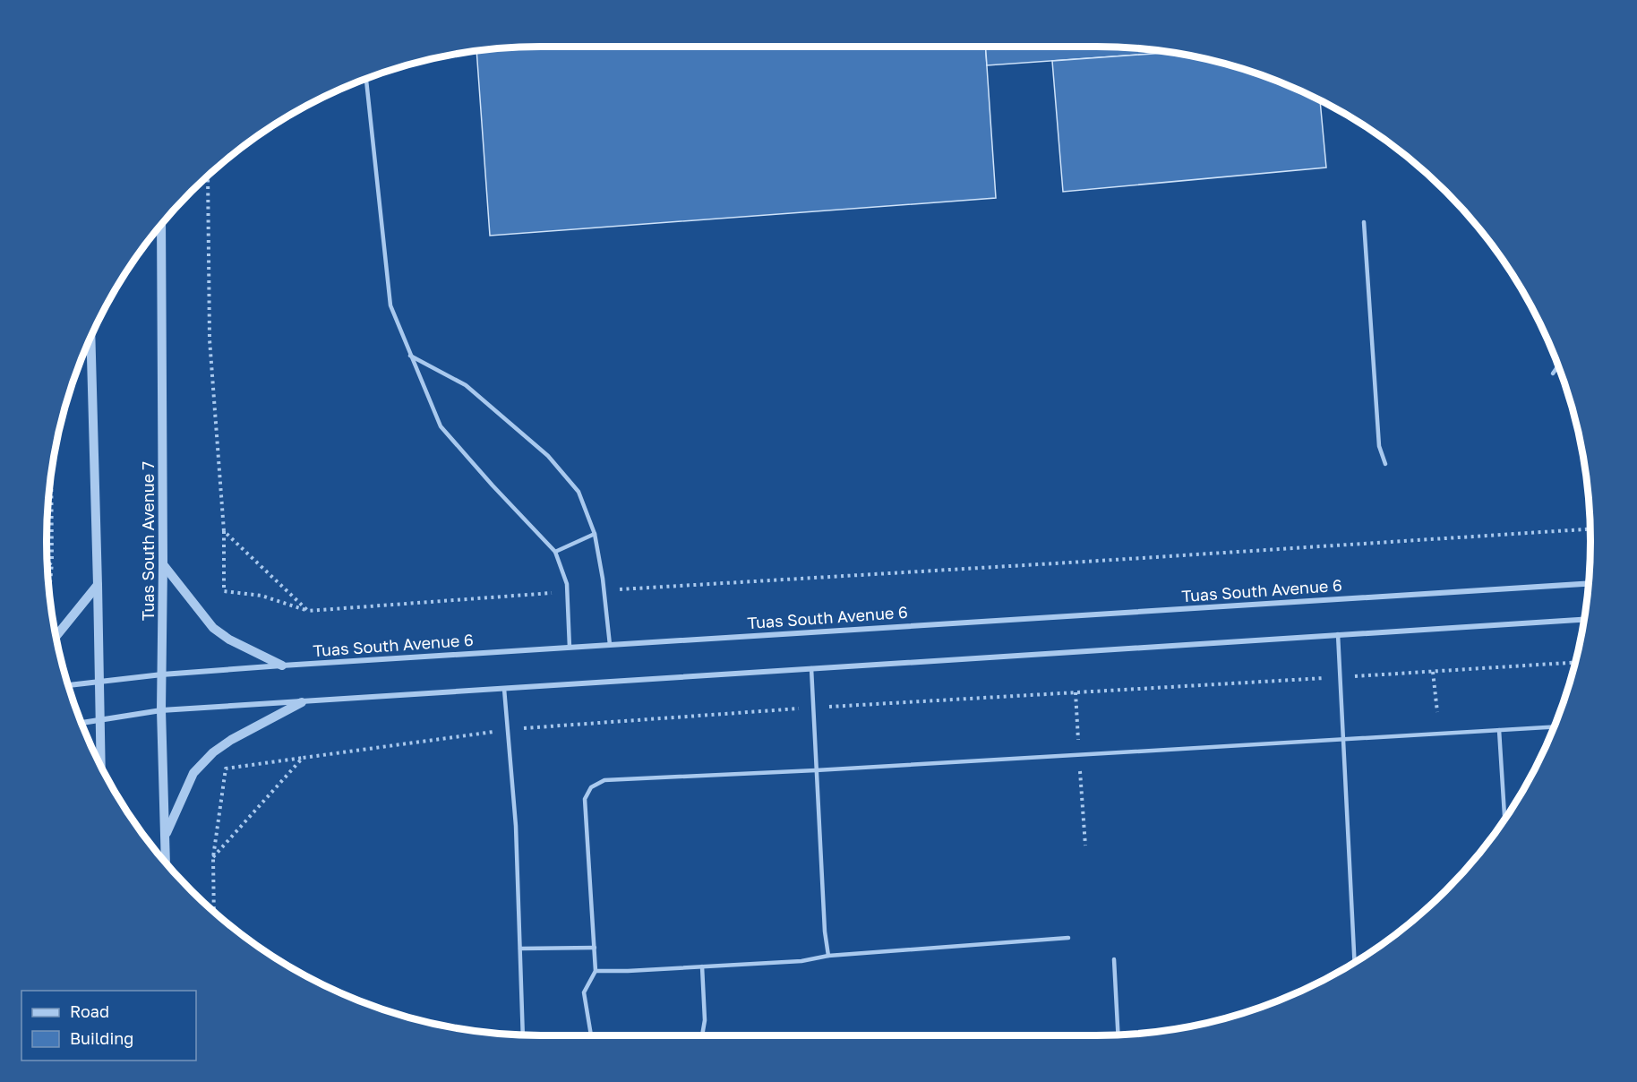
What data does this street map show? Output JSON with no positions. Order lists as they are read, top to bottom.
{
  "streets": {
    "street": ["Tuas South Avenue 7", "Tuas South Avenue 6"]
  },
  "crossings": [
    ["Tuas South Avenue 7", "Tuas South Avenue 6"]
  ],
  "legend": ["Road", "Building"]
}
